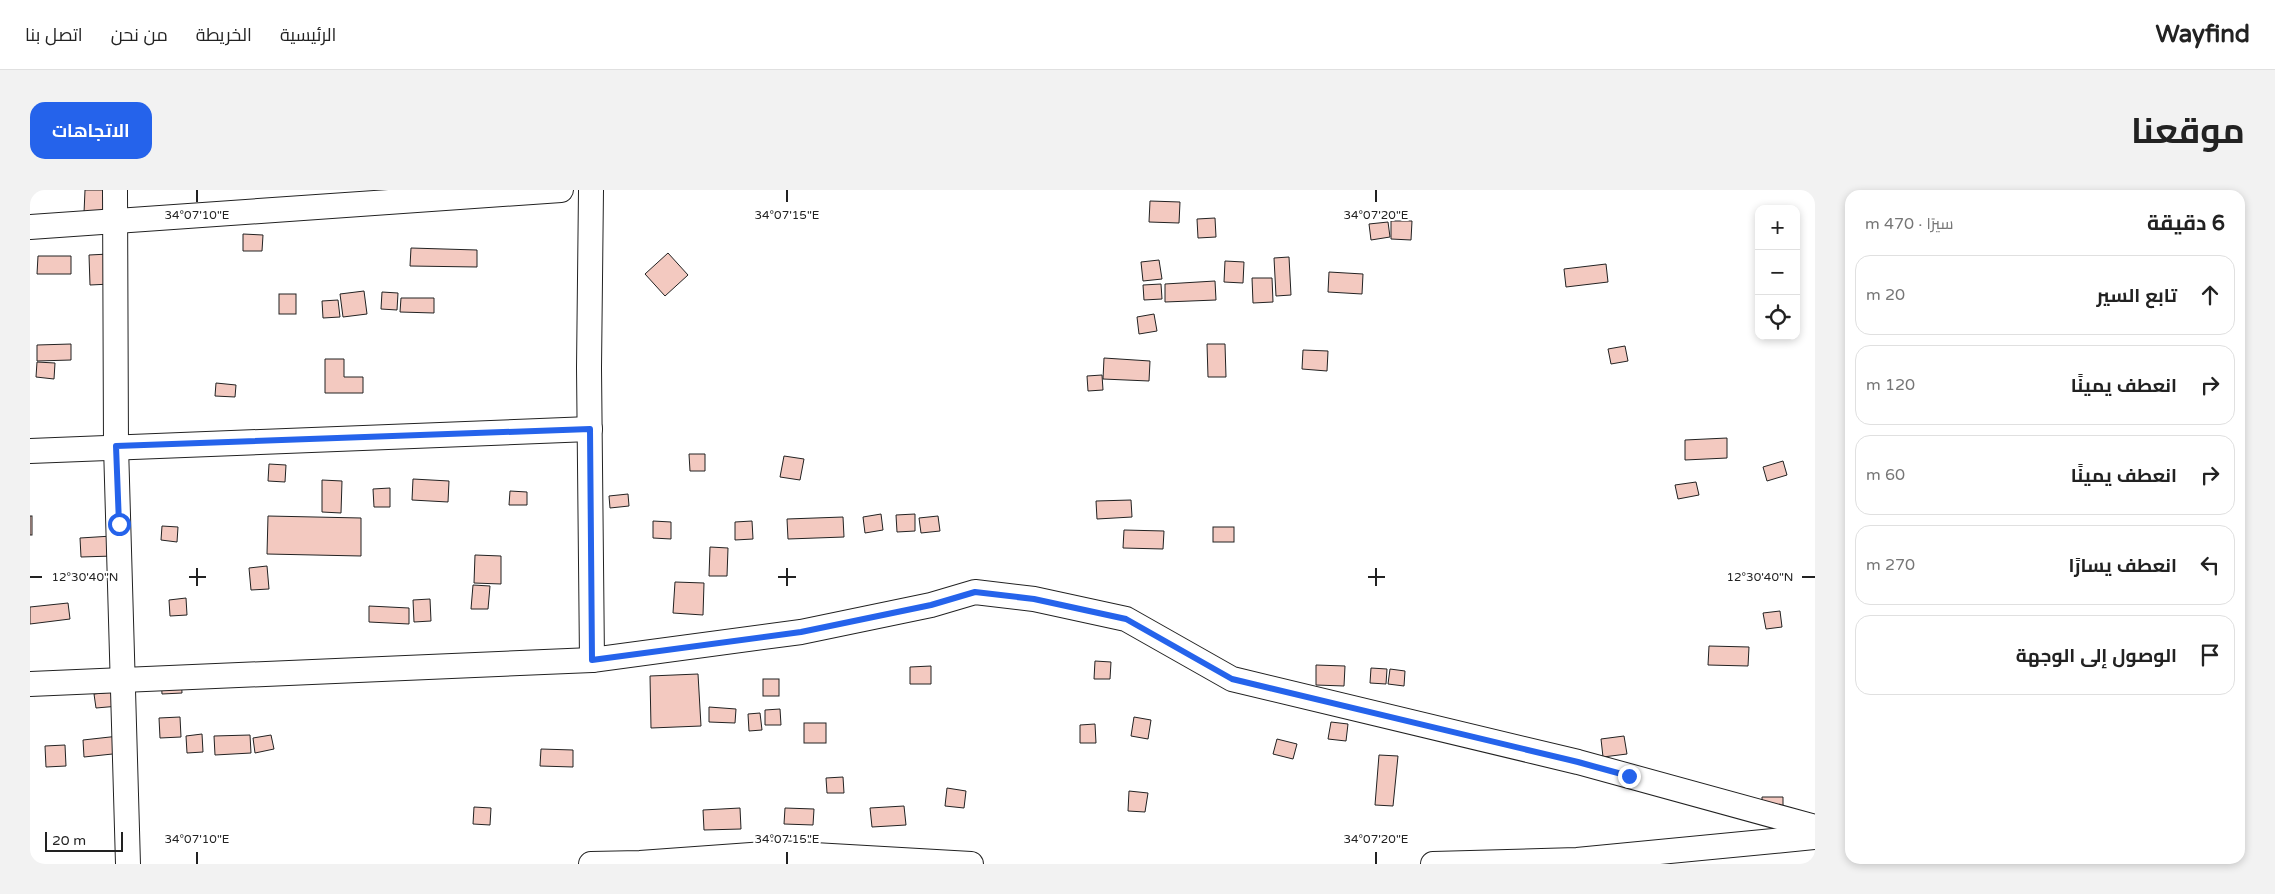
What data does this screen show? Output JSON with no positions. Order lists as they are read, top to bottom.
{
  "scale_bar": "20 m",
  "page": {
    "header": "Wayfind",
    "nav": [
      "الرئيسية",
      "الخريطة",
      "من نحن",
      "اتصل بنا"
    ],
    "title": "موقعنا",
    "buttons": "الاتجاهات",
    "heading": ["6 دقيقة", "سيرًا · 470 m"],
    "map_buttons": ["+", "−"],
    "list": [
      ["تابع السير", "20 m"],
      ["انعطف يمينًا", "120 m"],
      ["انعطف يمينًا", "60 m"],
      ["انعطف يسارًا", "270 m"],
      "الوصول إلى الوجهة"
    ],
    "scale": "20 m"
  },
  "coordinates": [
    "34°07'10\"E",
    "34°07'15\"E",
    "34°07'20\"E",
    "12°30'40\"N"
  ]
}
